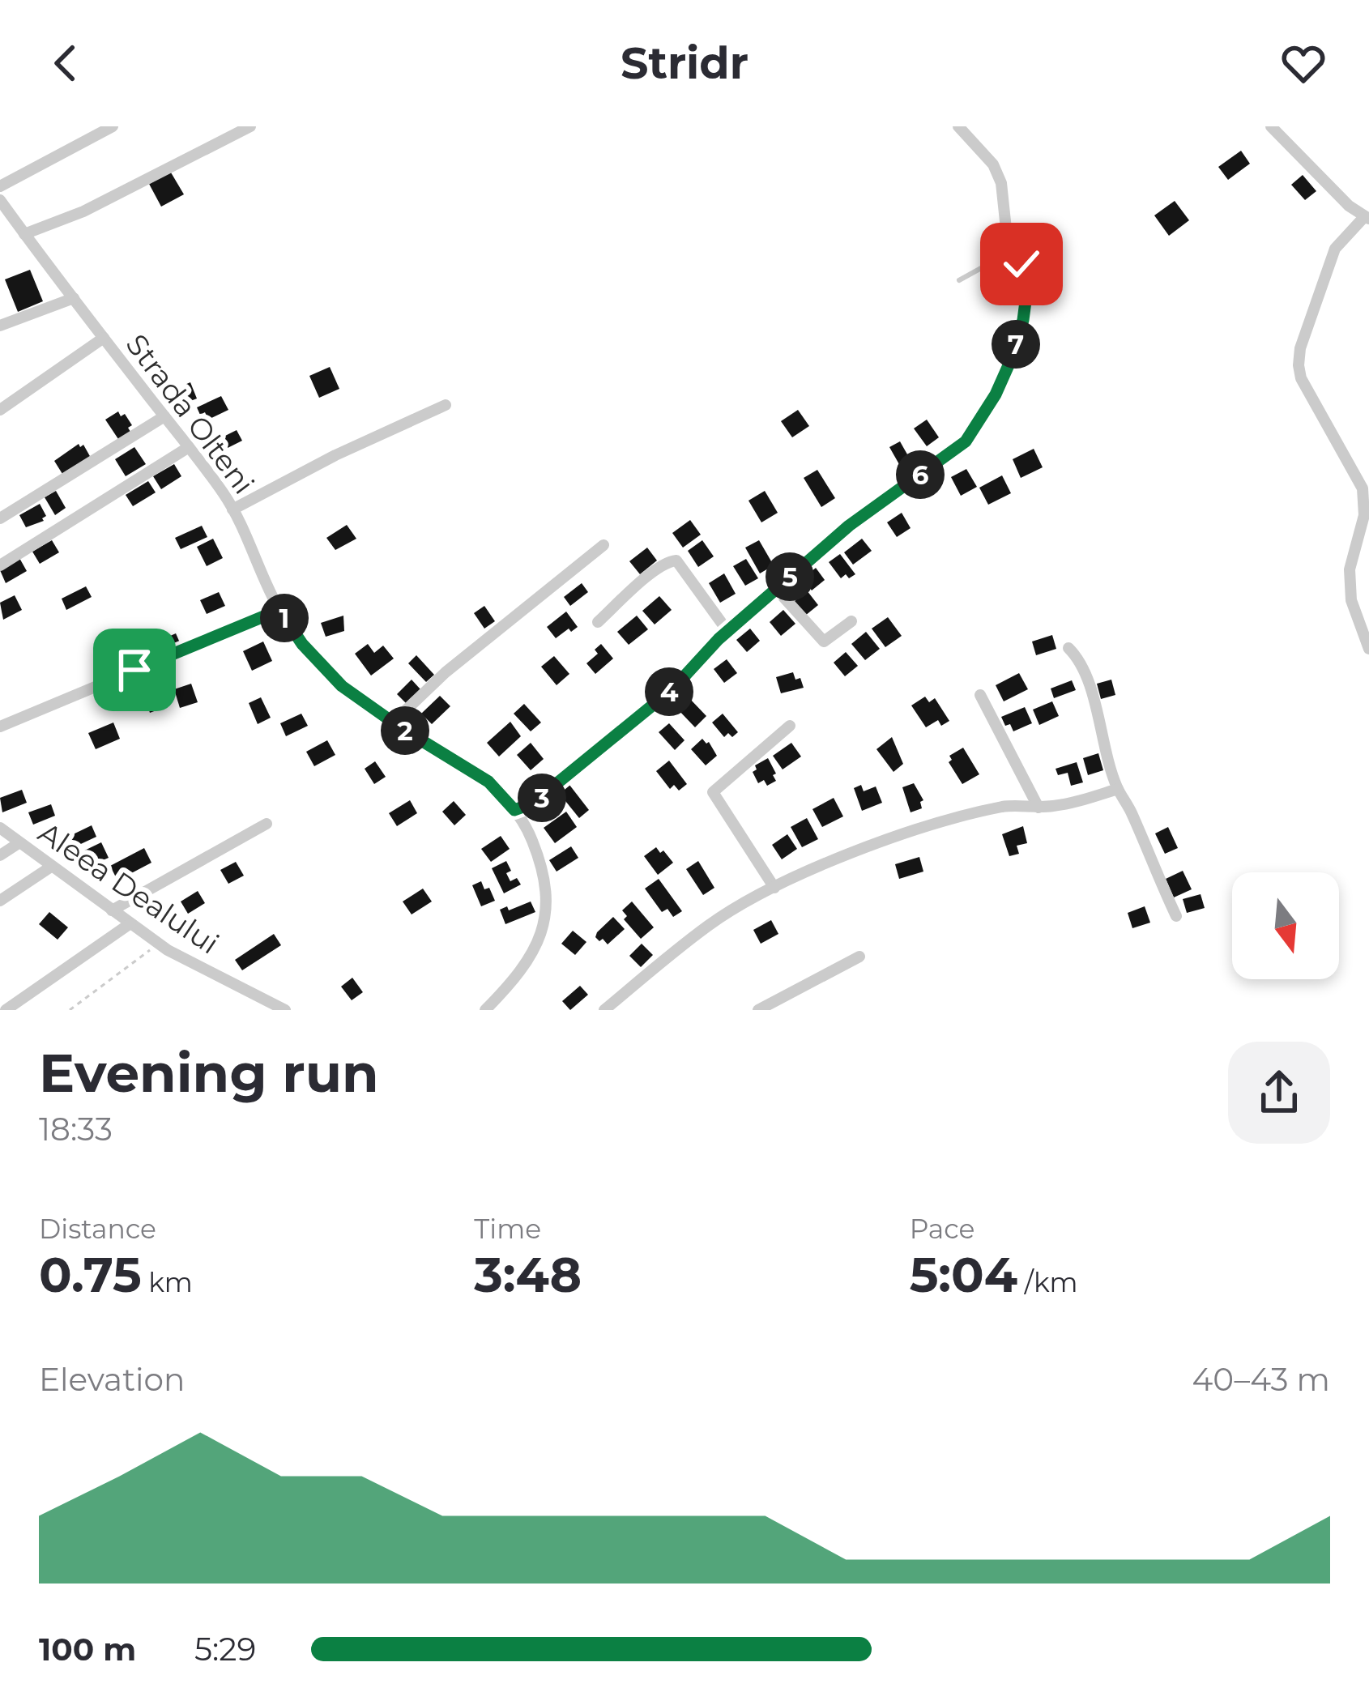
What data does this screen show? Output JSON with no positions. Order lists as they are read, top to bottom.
{
  "streets": {
    "street": ["Strada Olteni", "Aleea Dealului"]
  },
  "north": "bottom",
  "page": {
    "header": "Stridr",
    "pins": [
      "7",
      "6",
      "5",
      "1",
      "4",
      "2",
      "3"
    ],
    "heading": ["Evening run", "18:33"],
    "stats": [
      ["Distance", "0.75 km"],
      ["Time", "3:48"],
      ["Pace", "5:04 /km"]
    ],
    "chart": ["Elevation", "40–43 m"],
    "list": [
      {
        "name": "100 m",
        "note": "5:29"
      }
    ]
  }
}
